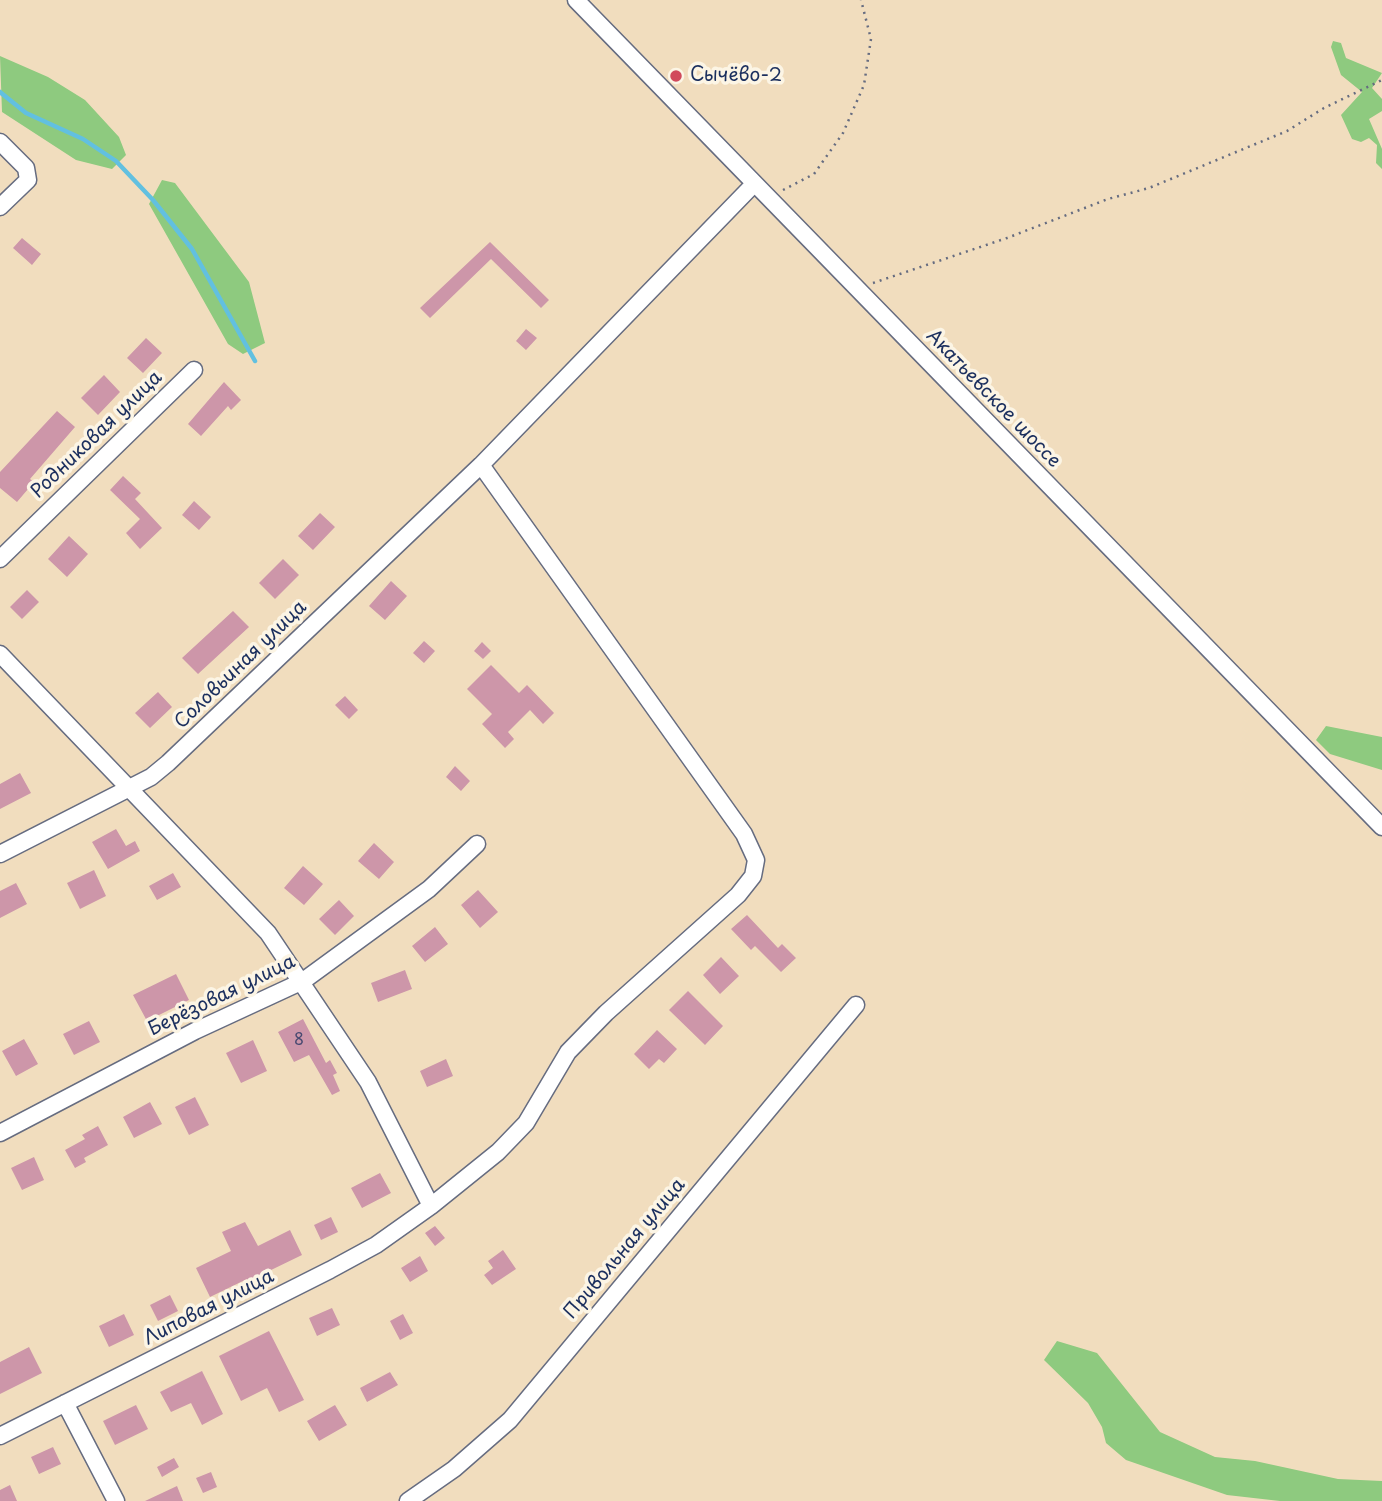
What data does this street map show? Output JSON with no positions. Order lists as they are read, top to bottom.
{
  "streets": {
    "street": [
      "Акатьевское шоссе",
      "Родниковая улица",
      "Соловьиная улица",
      "Берёзовая улица",
      "Привольная улица",
      "Липовая улица"
    ]
  },
  "crossings": [
    ["Акатьевское шоссе", "Соловьиная улица"],
    ["Соловьиная улица", "Липовая улица"]
  ],
  "places": ["Сычёво-2"],
  "house_numbers": ["8"]
}
